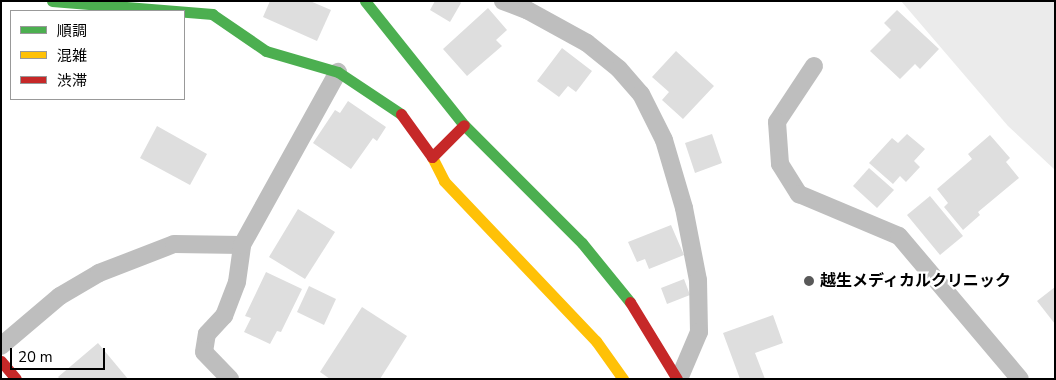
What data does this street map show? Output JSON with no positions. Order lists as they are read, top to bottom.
{
  "places": ["越生メディカルクリニック"],
  "legend": ["順調", "混雑", "渋滞"],
  "scale_bar": "20 m"
}
